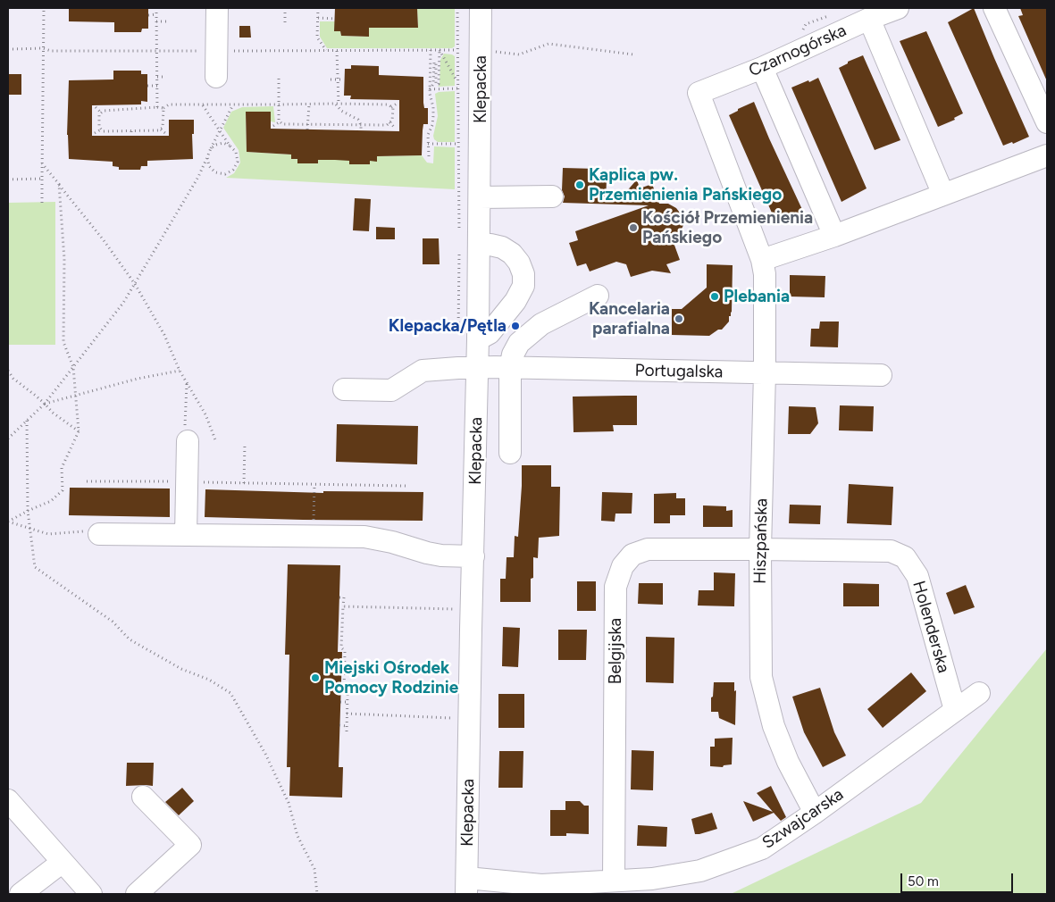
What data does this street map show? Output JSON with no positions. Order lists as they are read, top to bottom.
{
  "streets": {
    "street": [
      "Czarnogórska",
      "Klepacka",
      "Portugalska",
      "Hiszpańska",
      "Holenderska",
      "Belgijska",
      "Szwajcarska"
    ]
  },
  "crossings": [
    ["Czarnogórska", "Hiszpańska"],
    ["Klepacka", "Portugalska"],
    ["Klepacka", "Szwajcarska"],
    ["Portugalska", "Hiszpańska"],
    ["Hiszpańska", "Holenderska"],
    ["Hiszpańska", "Belgijska"],
    ["Hiszpańska", "Szwajcarska"],
    ["Holenderska", "Belgijska"],
    ["Holenderska", "Szwajcarska"],
    ["Belgijska", "Szwajcarska"]
  ],
  "places": [
    "Kaplica pw. Przemienienia Pańskiego",
    "Kościół Przemienienia Pańskiego",
    "Plebania",
    "Kancelaria parafialna",
    "Klepacka/Pętla",
    "Miejski Ośrodek Pomocy Rodzinie"
  ],
  "scale_bar": "50 m"
}
